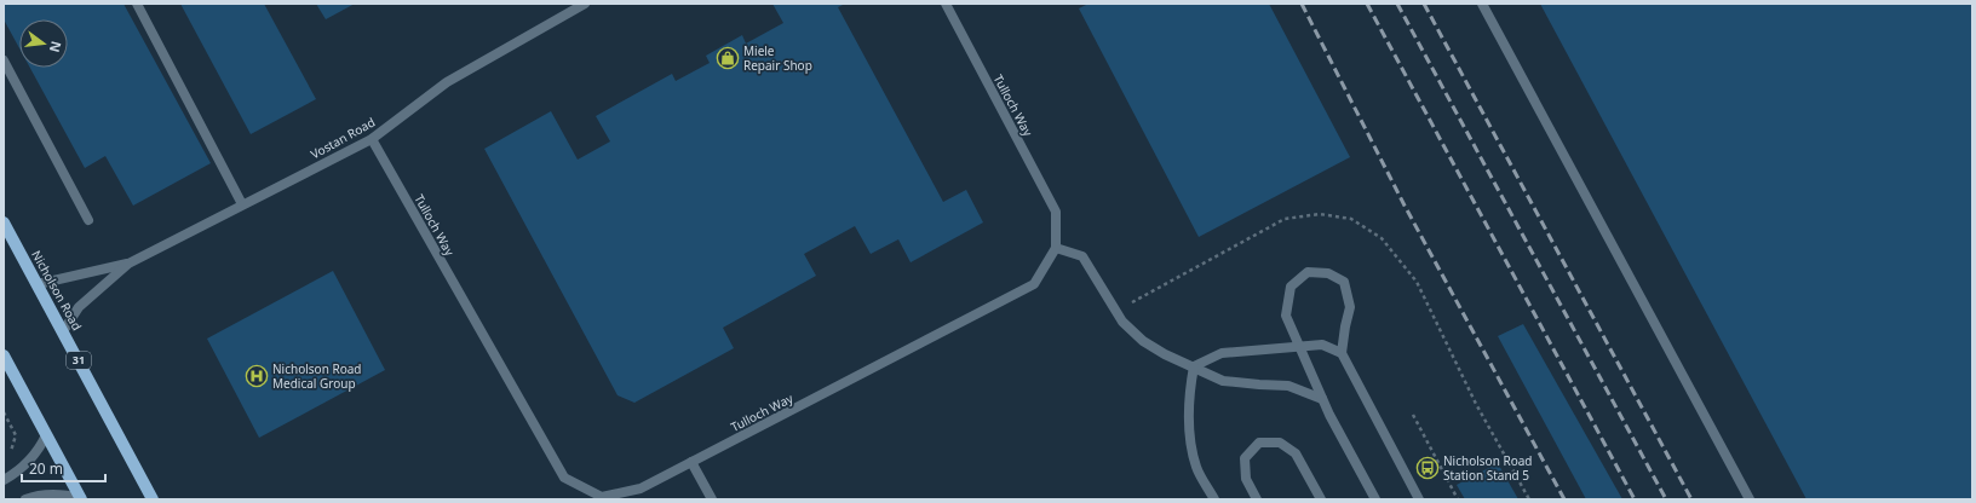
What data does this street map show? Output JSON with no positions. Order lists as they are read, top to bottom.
{
  "streets": {
    "main road": ["Nicholson Road", "31"],
    "street": ["Tulloch Way", "Vostan Road"]
  },
  "crossings": [
    ["Tulloch Way", "Vostan Road"],
    ["Vostan Road", "Nicholson Road"]
  ],
  "places": {
    "shop": ["Miele Repair Shop"],
    "hospital": ["Nicholson Road Medical Group"],
    "bus stop": ["Nicholson Road Station Stand 5"]
  },
  "scale_bar": "20 m",
  "north": "right"
}
